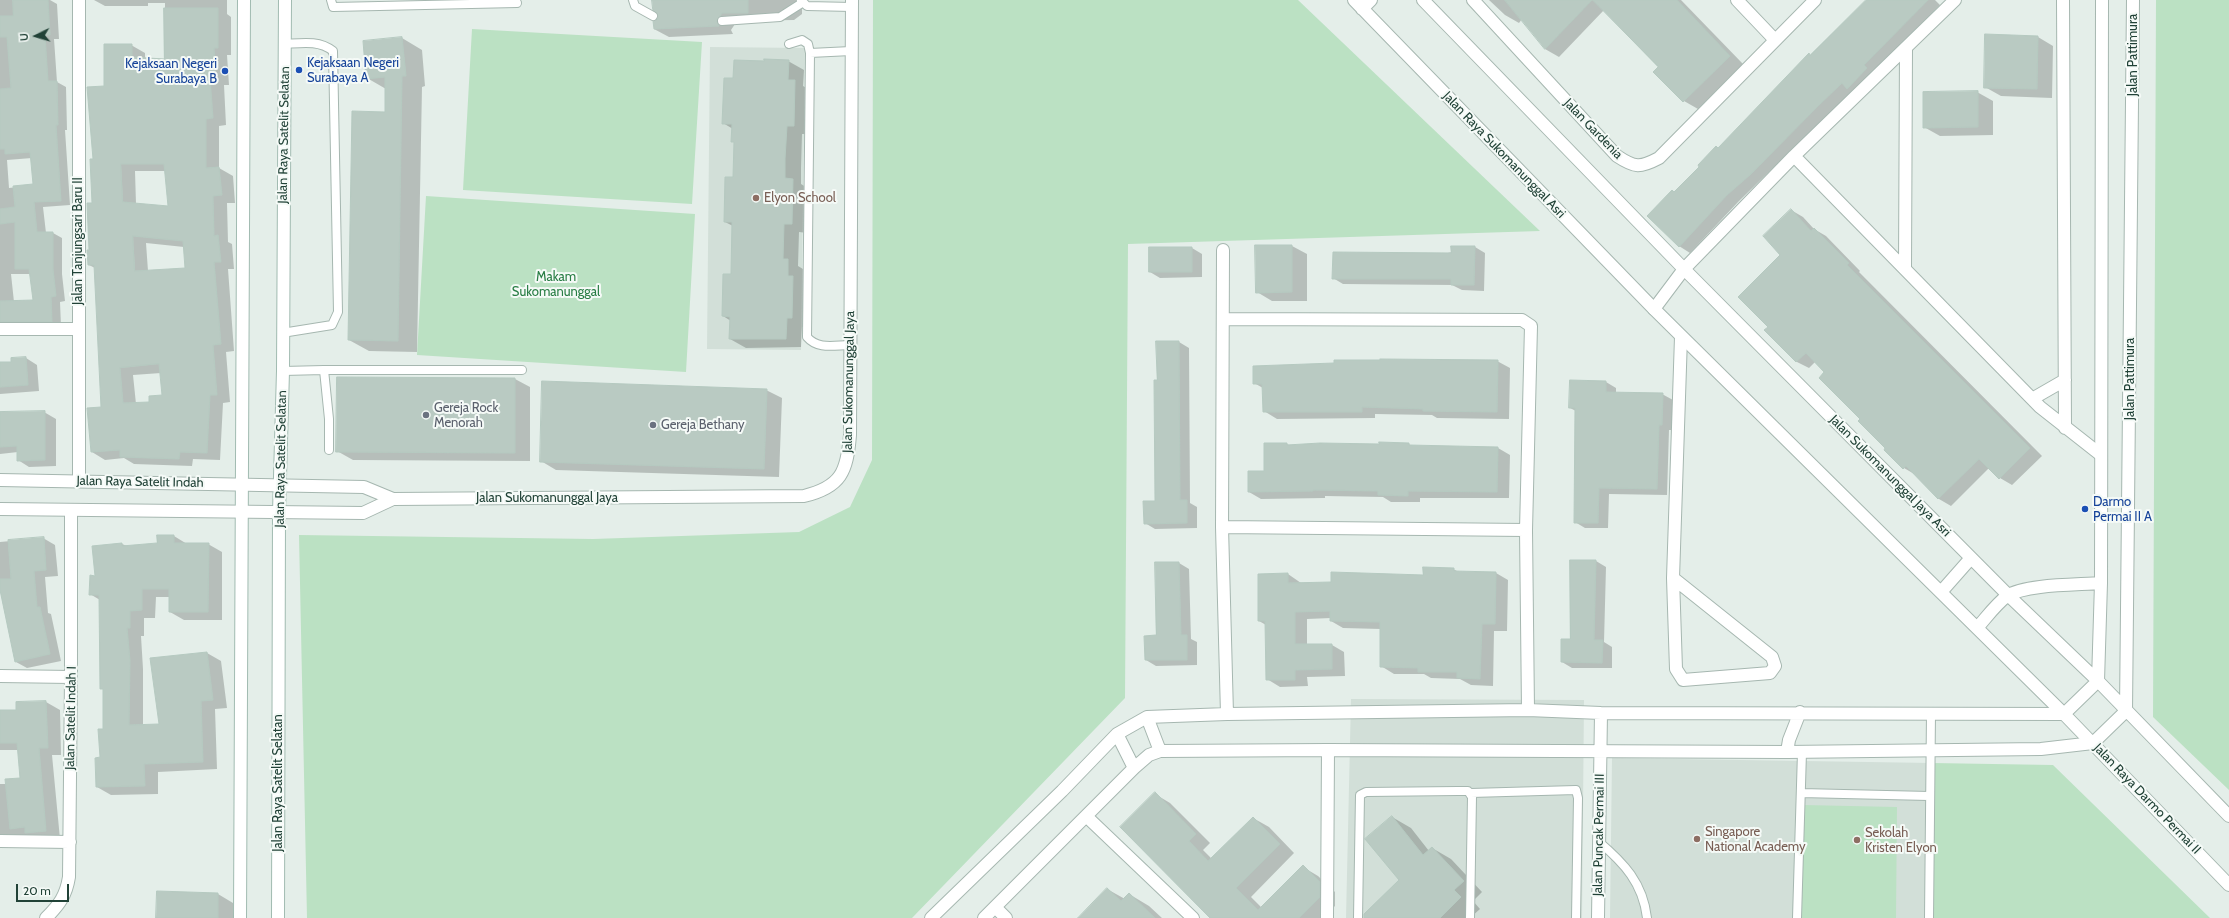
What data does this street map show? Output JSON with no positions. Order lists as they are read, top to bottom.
{
  "streets": {
    "street": [
      "Jalan Pattimura",
      "Jalan Gardenia",
      "Jalan Raya Satelit Selatan",
      "Jalan Raya Sukomanunggal Asri",
      "Jalan Tanjungsari Baru II",
      "Jalan Sukomanunggal Jaya",
      "Jalan Sukomanunggal Jaya Asri",
      "Jalan Raya Satelit Indah",
      "Jalan Satelit Indah I",
      "Jalan Raya Darmo Permai II",
      "Jalan Puncak Permai III"
    ]
  },
  "crossings": [
    ["Jalan Raya Satelit Selatan", "Jalan Sukomanunggal Jaya"],
    ["Jalan Raya Satelit Selatan", "Jalan Raya Satelit Indah"],
    ["Jalan Tanjungsari Baru II", "Jalan Raya Satelit Indah"],
    ["Jalan Sukomanunggal Jaya", "Jalan Raya Satelit Indah"]
  ],
  "parks": ["Makam Sukomanunggal"],
  "places": [
    "Kejaksaan Negeri Surabaya A",
    "Kejaksaan Negeri Surabaya B",
    "Elyon School",
    "Gereja Rock Menorah",
    "Gereja Bethany",
    "Darmo Permai II A",
    "Singapore National Academy",
    "Sekolah Kristen Elyon"
  ],
  "scale_bar": "20 m",
  "north": "left"
}
